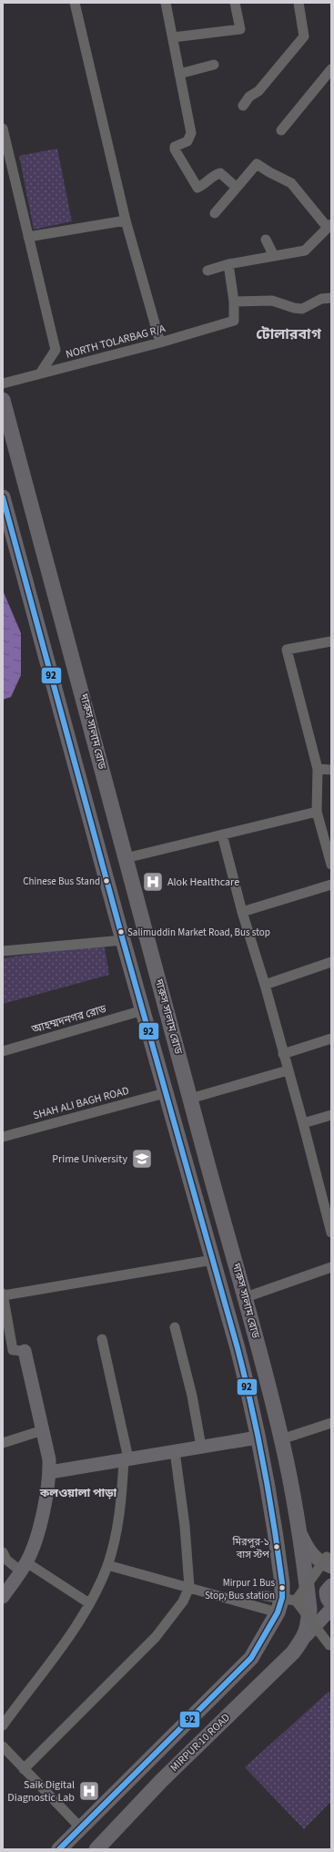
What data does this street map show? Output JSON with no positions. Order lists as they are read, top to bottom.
{
  "streets": {
    "main road": ["দারুস সালাম রোড", "MIRPUR 10 ROAD"],
    "street": ["NORTH TOLARBAG R/A", "আহম্মদনগর রোড", "SHAH ALI BAGH ROAD"]
  },
  "crossings": [
    ["দারুস সালাম রোড", "আহম্মদনগর রোড"],
    ["দারুস সালাম রোড", "SHAH ALI BAGH ROAD"],
    ["দারুস সালাম রোড", "MIRPUR 10 ROAD"]
  ],
  "districts": ["টোলারবাগ", "কলওয়ালা পাড়া"],
  "places": {
    "other": [
      "Chinese Bus Stand",
      "Salimuddin Market Road, Bus stop",
      "মিরপুর-১ বাস স্টপ",
      "Mirpur 1 Bus Stop, Bus station"
    ],
    "hospital": ["Alok Healthcare", "Saik Digital Diagnostic Lab"],
    "school or university": ["Prime University"]
  },
  "lines": ["transit line 92"]
}
